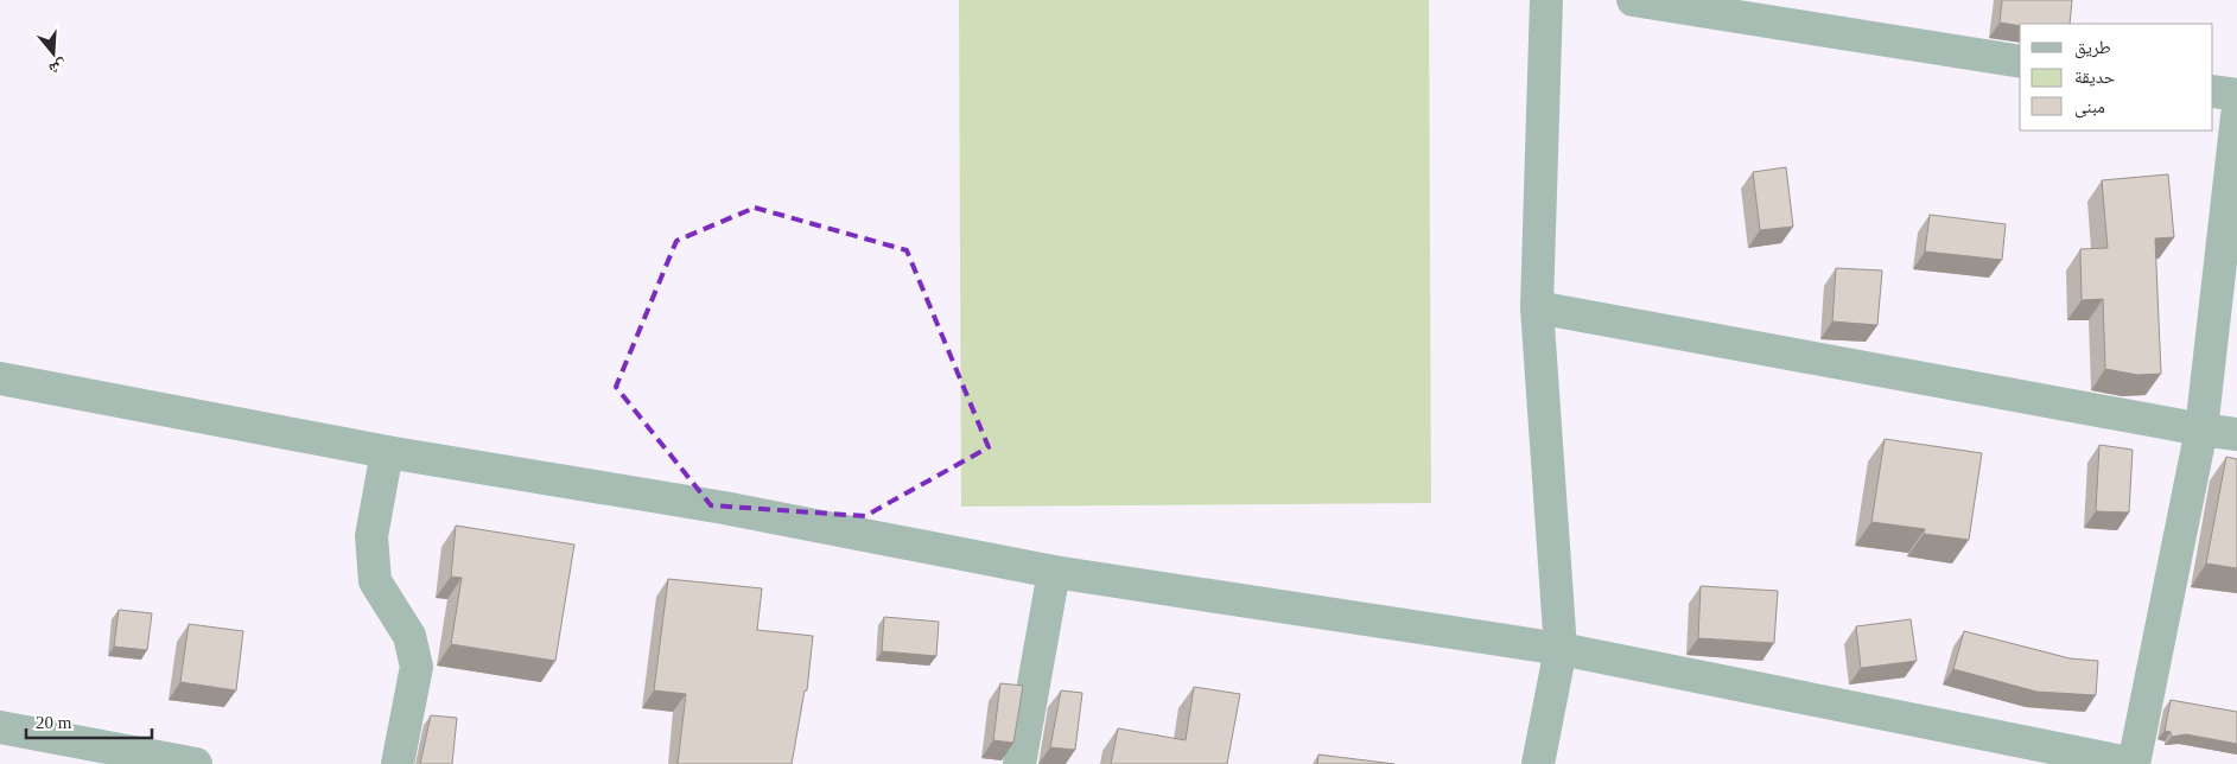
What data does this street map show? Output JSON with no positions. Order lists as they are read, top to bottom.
{
  "legend": ["طريق", "حديقة", "مبنى"],
  "scale_bar": "20 m",
  "north": "bottom"
}
